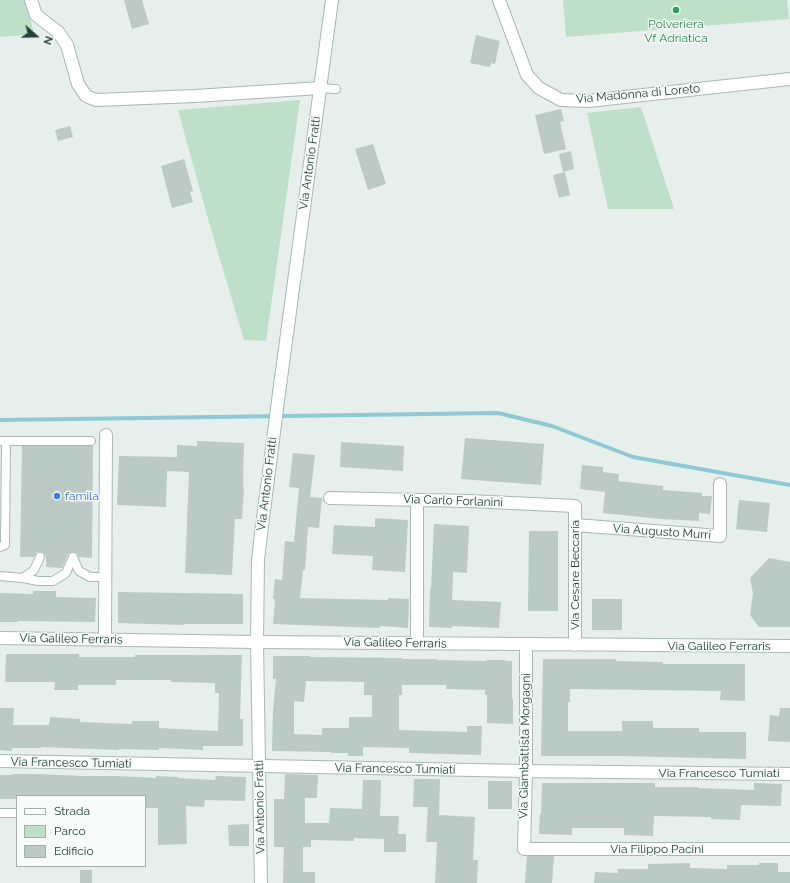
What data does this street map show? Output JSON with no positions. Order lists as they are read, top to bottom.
{
  "streets": {
    "street": [
      "Via Madonna di Loreto",
      "Via Antonio Fratti",
      "Via Carlo Forlanini",
      "Via Augusto Murri",
      "Via Cesare Beccaria",
      "Via Galileo Ferraris",
      "Via Giambattista Morgagni",
      "Via Francesco Tumiati",
      "Via Filippo Pacini"
    ]
  },
  "crossings": [
    ["Via Antonio Fratti", "Via Galileo Ferraris"],
    ["Via Antonio Fratti", "Via Francesco Tumiati"],
    ["Via Carlo Forlanini", "Via Cesare Beccaria"],
    ["Via Augusto Murri", "Via Cesare Beccaria"],
    ["Via Cesare Beccaria", "Via Galileo Ferraris"],
    ["Via Galileo Ferraris", "Via Giambattista Morgagni"],
    ["Via Giambattista Morgagni", "Via Francesco Tumiati"],
    ["Via Giambattista Morgagni", "Via Filippo Pacini"]
  ],
  "places": ["Polveriera Vf Adriatica", "famila"],
  "legend": ["Strada", "Parco", "Edificio"],
  "north": "right"
}
